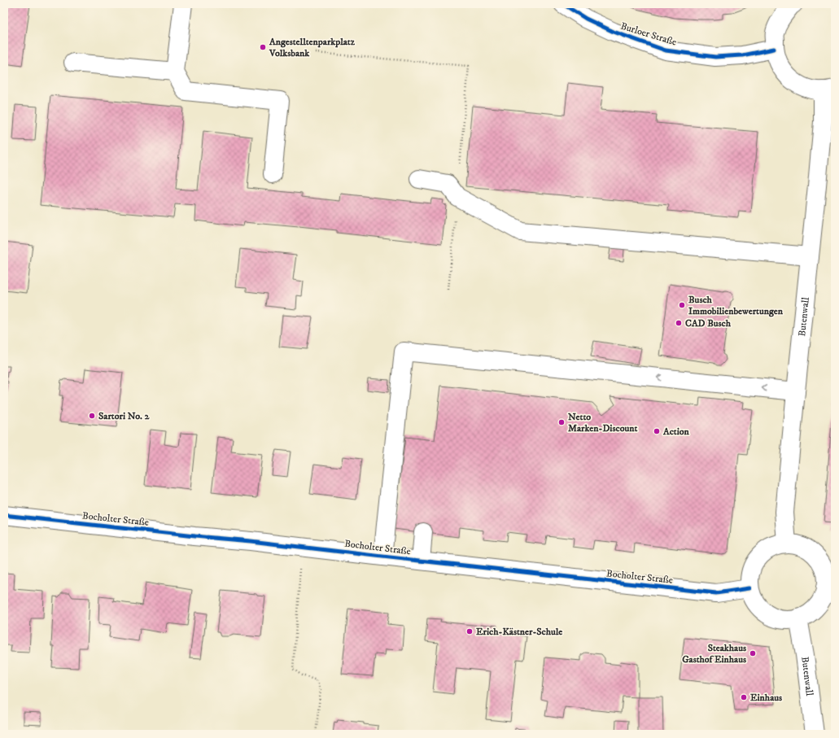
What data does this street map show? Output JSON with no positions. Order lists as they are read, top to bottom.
{
  "streets": {
    "main road": ["Burloer Straße", "Butenwall", "Bocholter Straße"]
  },
  "crossings": [
    ["Butenwall", "Bocholter Straße"]
  ],
  "places": [
    "Angestelltenparkplatz Volksbank",
    "Busch Immobilienbewertungen",
    "CAD Busch",
    "Sartori No. 2",
    "Netto Marken-Discount",
    "Action",
    "Erich-Kästner-Schule",
    "Steakhaus Gasthof Einhaus",
    "Einhaus"
  ]
}
